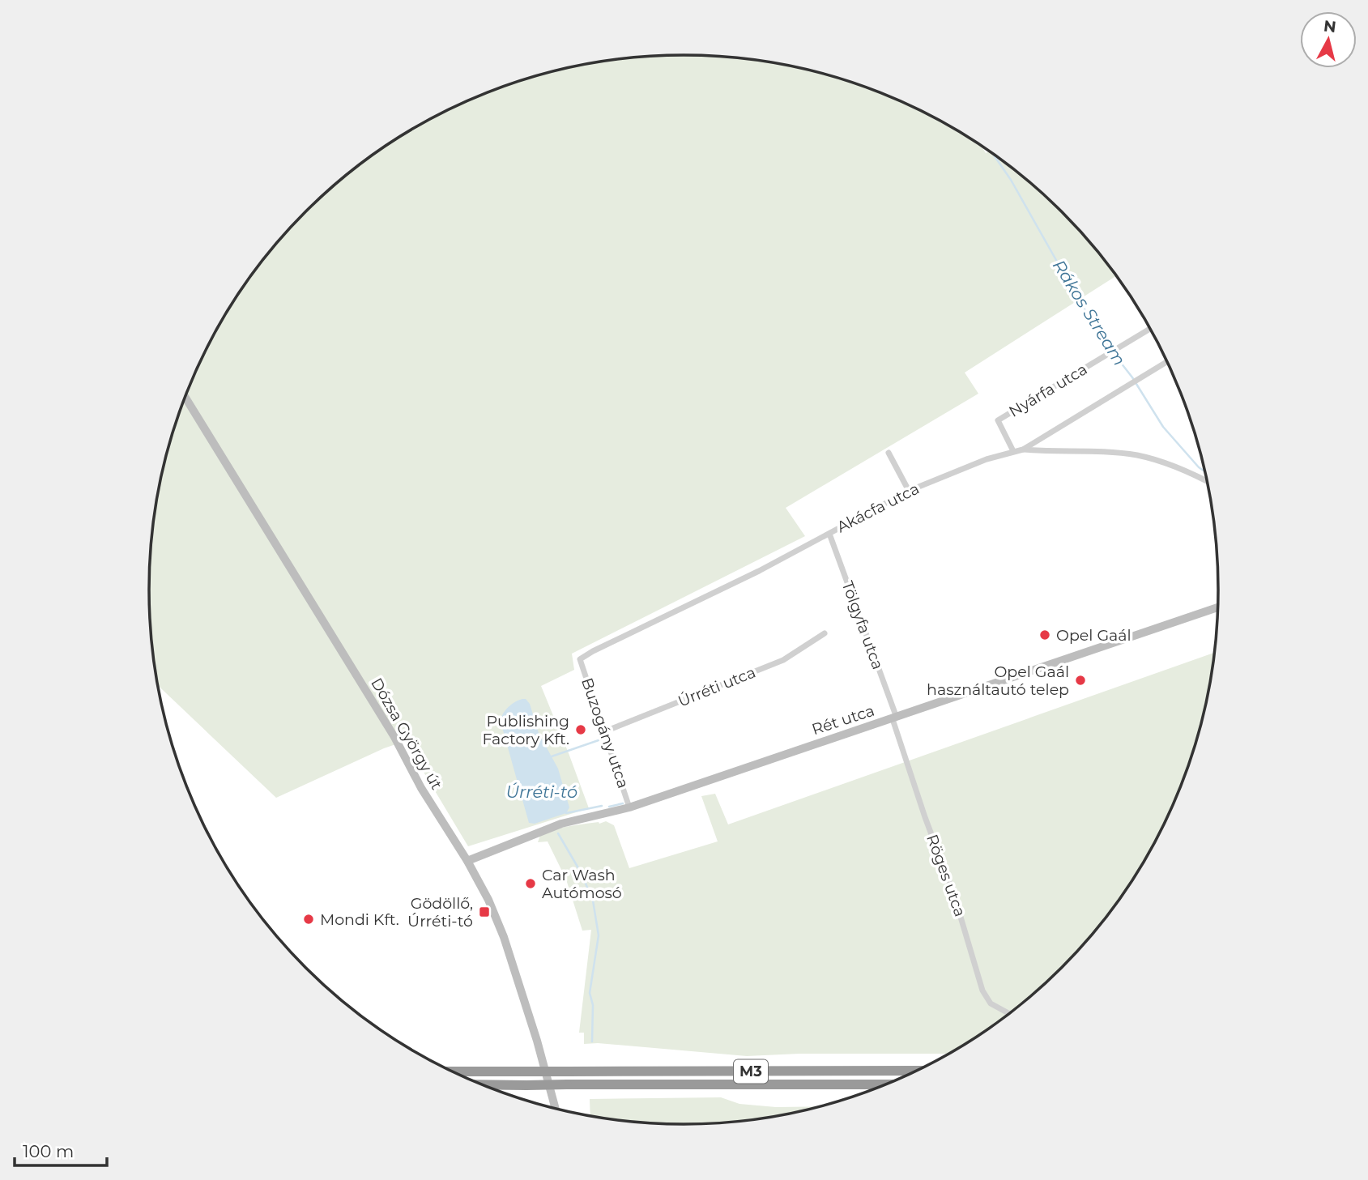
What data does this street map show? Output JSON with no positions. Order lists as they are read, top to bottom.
{
  "streets": {
    "highway": ["M3"],
    "main road": ["Rét utca", "Dózsa György út"],
    "street": [
      "Nyárfa utca",
      "Akácfa utca",
      "Tölgyfa utca",
      "Úrréti utca",
      "Buzogány utca",
      "Röges utca"
    ]
  },
  "crossings": [
    ["Nyárfa utca", "Akácfa utca"],
    ["Akácfa utca", "Tölgyfa utca"],
    ["Akácfa utca", "Buzogány utca"],
    ["Tölgyfa utca", "Rét utca"],
    ["Tölgyfa utca", "Röges utca"],
    ["Úrréti utca", "Buzogány utca"],
    ["Rét utca", "Buzogány utca"],
    ["Rét utca", "Dózsa György út"],
    ["Rét utca", "Röges utca"]
  ],
  "water": ["Rákos Stream", "Úrréti-tó"],
  "places": {
    "other": [
      "Opel Gaál",
      "Opel Gaál használtautó telep",
      "Publishing Factory Kft.",
      "Car Wash Autómosó",
      "Mondi Kft."
    ],
    "transit": ["Gödöllő, Úrréti-tó"]
  },
  "scale_bar": "100 m",
  "north": "top"
}
